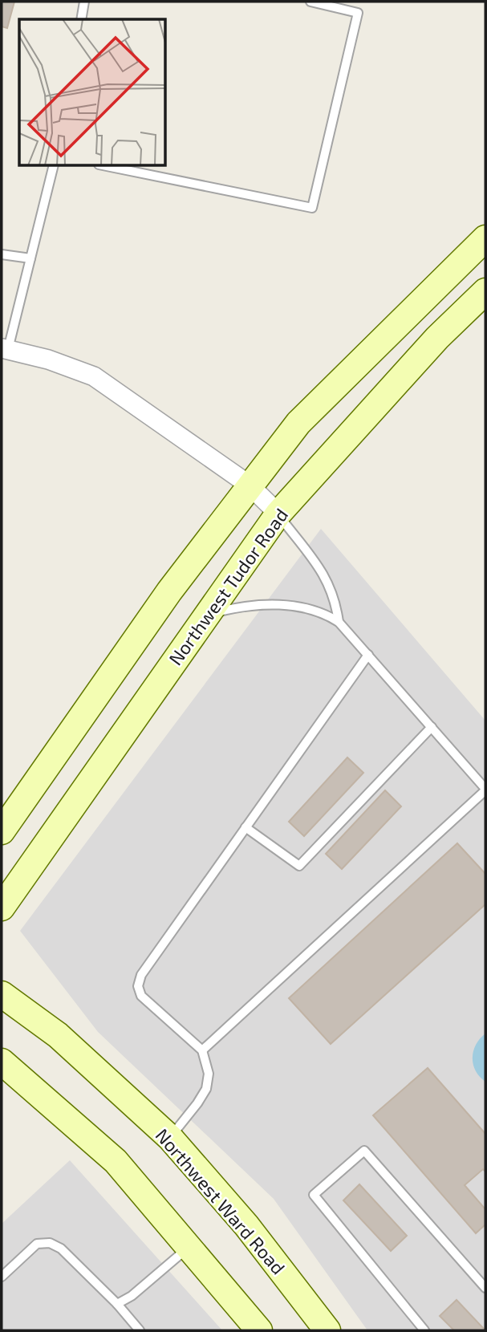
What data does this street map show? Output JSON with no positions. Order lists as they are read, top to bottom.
{
  "streets": {
    "street": ["Northwest Tudor Road", "Northwest Ward Road"]
  }
}
